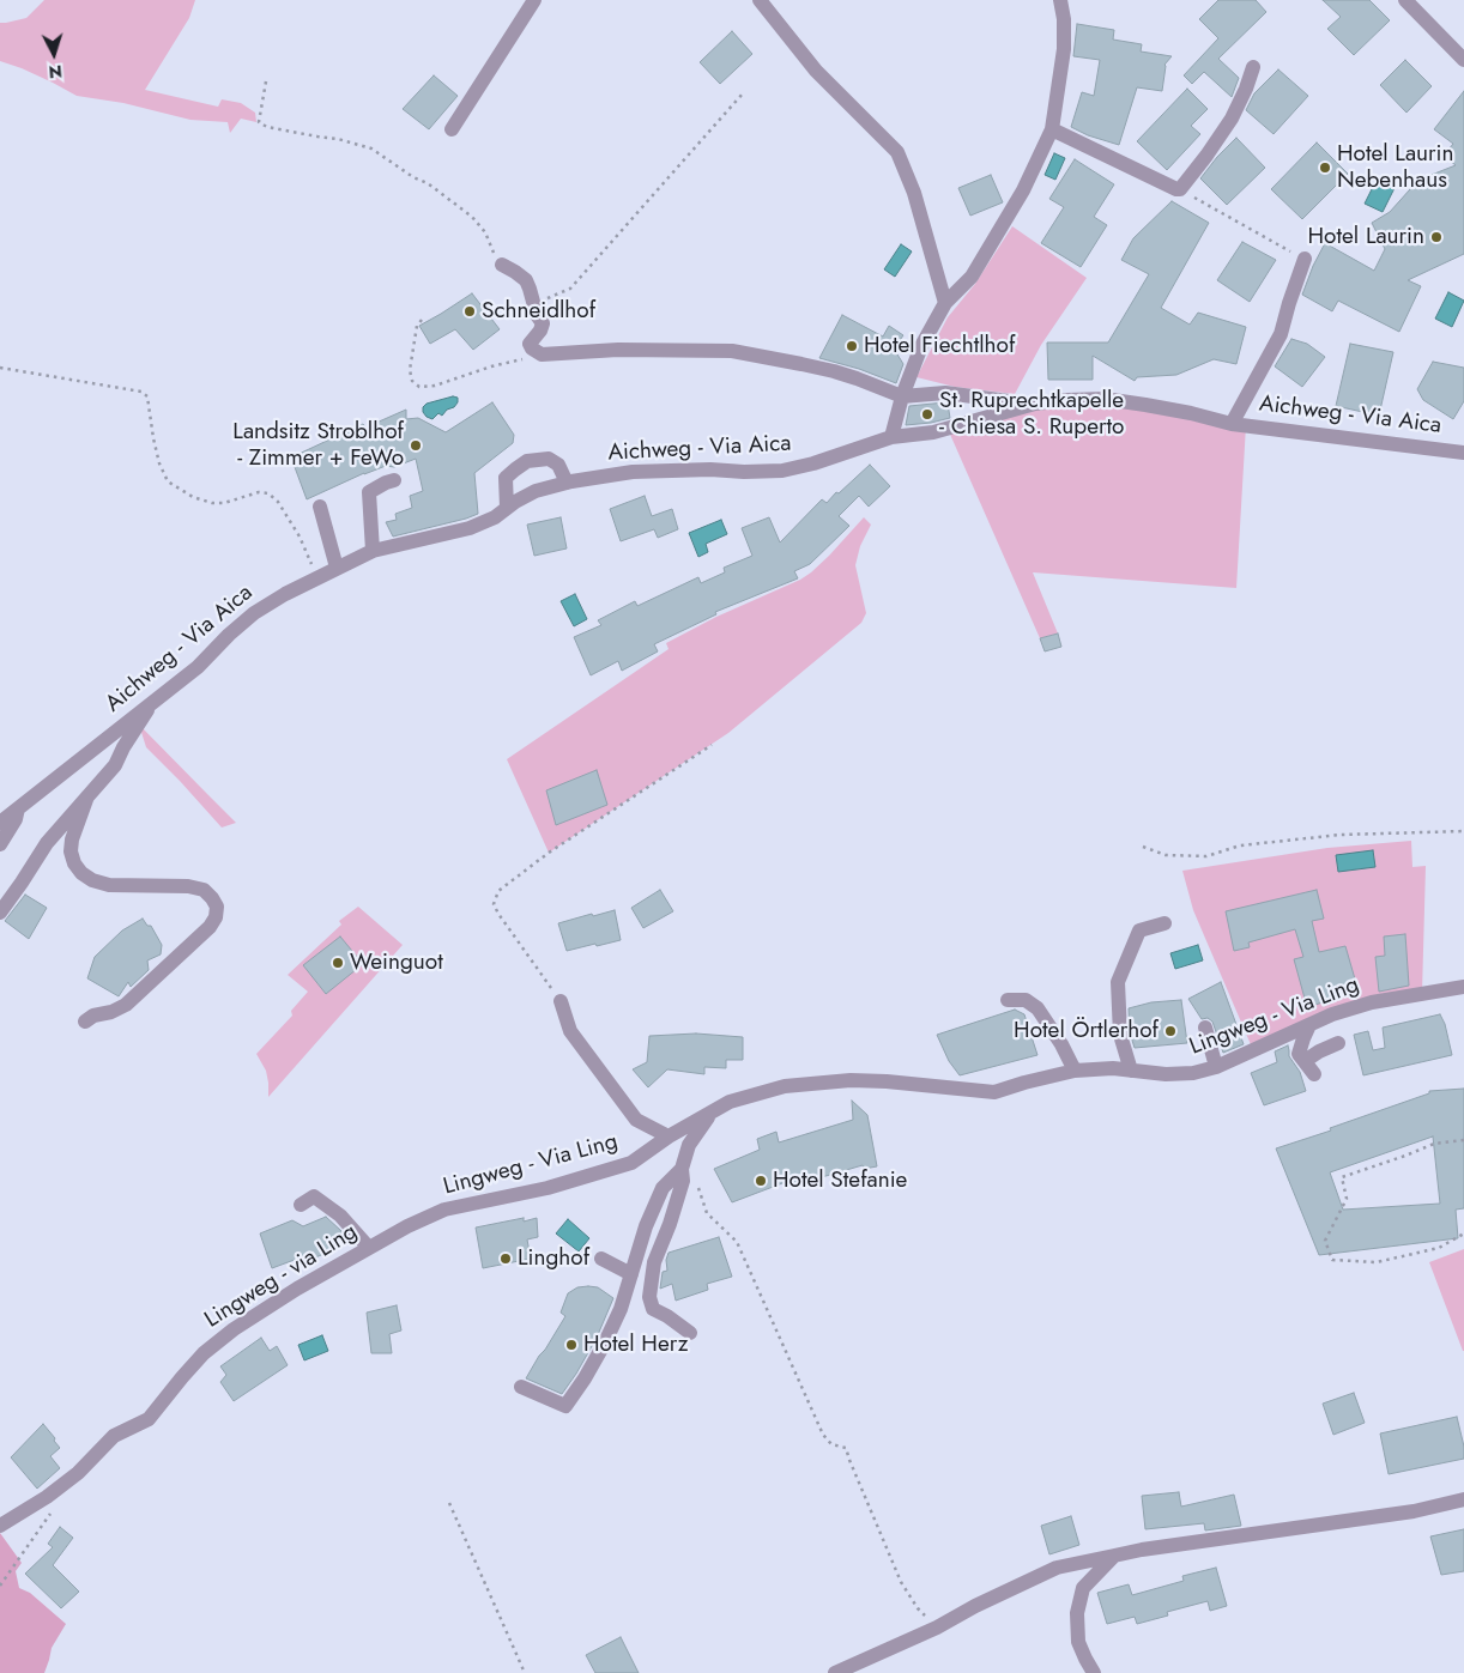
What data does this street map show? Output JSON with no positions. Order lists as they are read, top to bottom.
{
  "streets": {
    "street": ["Aichweg - Via Aica", "Lingweg - Via Ling", "Lingweg - via Ling"]
  },
  "crossings": [
    ["Lingweg - Via Ling", "Lingweg - via Ling"]
  ],
  "places": [
    "Hotel Laurin Nebenhaus",
    "Hotel Laurin",
    "Schneidlhof",
    "Hotel Fiechtlhof",
    "St. Ruprechtkapelle - Chiesa S. Ruperto",
    "Landsitz Stroblhof - Zimmer + FeWo",
    "Weinguot",
    "Hotel Örtlerhof",
    "Hotel Stefanie",
    "Linghof",
    "Hotel Herz"
  ],
  "north": "bottom"
}
